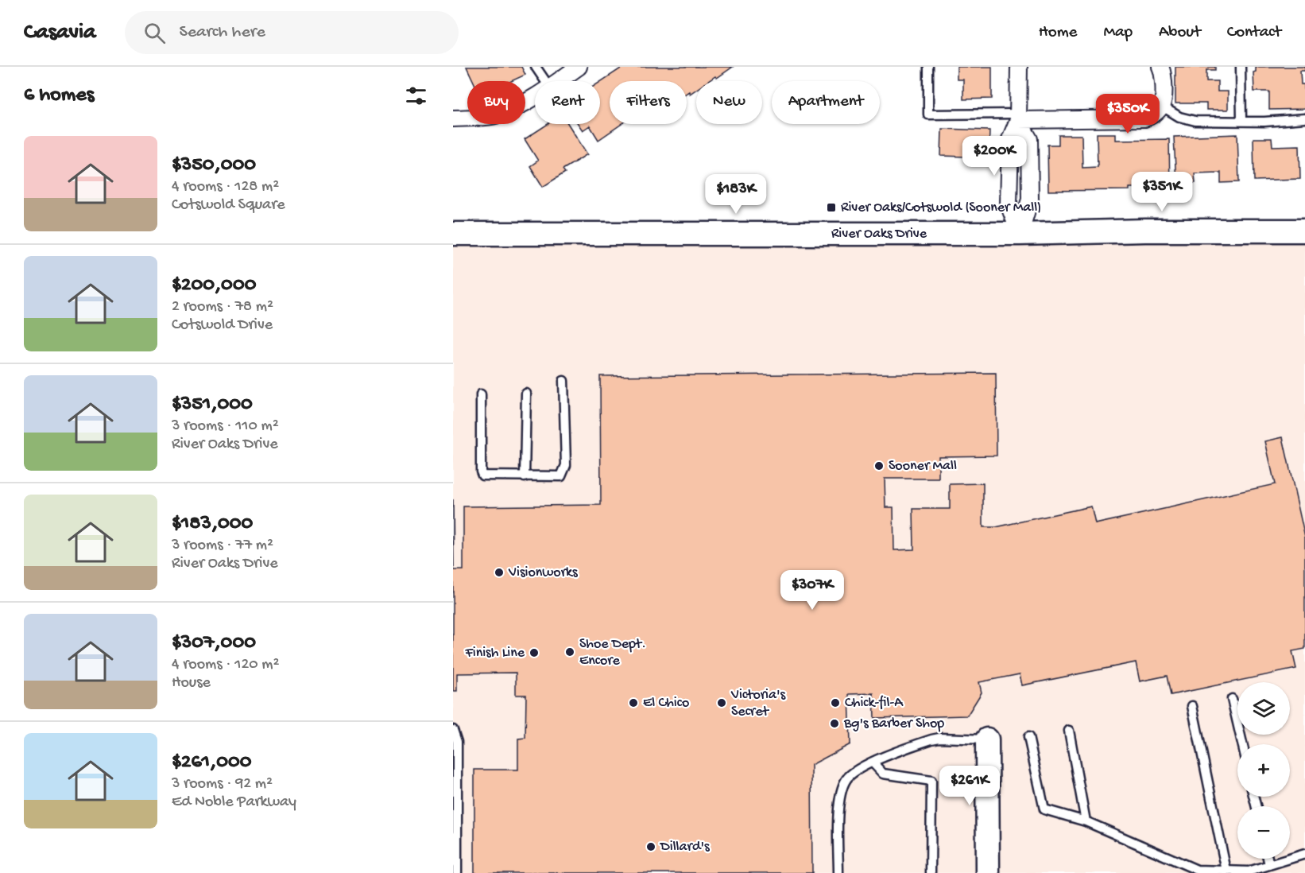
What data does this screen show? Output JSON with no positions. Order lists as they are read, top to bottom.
{
  "streets": {
    "street": ["River Oaks Drive"]
  },
  "places": {
    "transit": ["River Oaks/Cotswold (Sooner Mall)"],
    "other": [
      "Sooner Mall",
      "Visionworks",
      "Shoe Dept. Encore",
      "Finish Line",
      "El Chico",
      "Victoria's Secret",
      "Chick-fil-A",
      "Bg's Barber Shop",
      "Dillard's"
    ]
  },
  "page": {
    "header": "Casavia",
    "search": "Search here",
    "nav": [
      "Home",
      "Map",
      "About",
      "Contact"
    ],
    "heading": "6 homes",
    "chip": [
      "Buy",
      "Rent",
      "Filters",
      "New",
      "Apartment"
    ],
    "price": [
      "$350K",
      "$200K",
      "$351K",
      "$183K",
      "$307K",
      "$261K"
    ],
    "list": [
      {
        "name": "$350,000",
        "note": "4 rooms · 128 m² · Cotswold Square"
      },
      {
        "name": "$200,000",
        "note": "2 rooms · 78 m² · Cotswold Drive"
      },
      {
        "name": "$351,000",
        "note": "3 rooms · 110 m² · River Oaks Drive"
      },
      {
        "name": "$183,000",
        "note": "3 rooms · 77 m² · River Oaks Drive"
      },
      {
        "name": "$307,000",
        "note": "4 rooms · 120 m² · House"
      },
      {
        "name": "$261,000",
        "note": "3 rooms · 92 m² · Ed Noble Parkway"
      }
    ],
    "map_buttons": ["+", "−"]
  }
}
